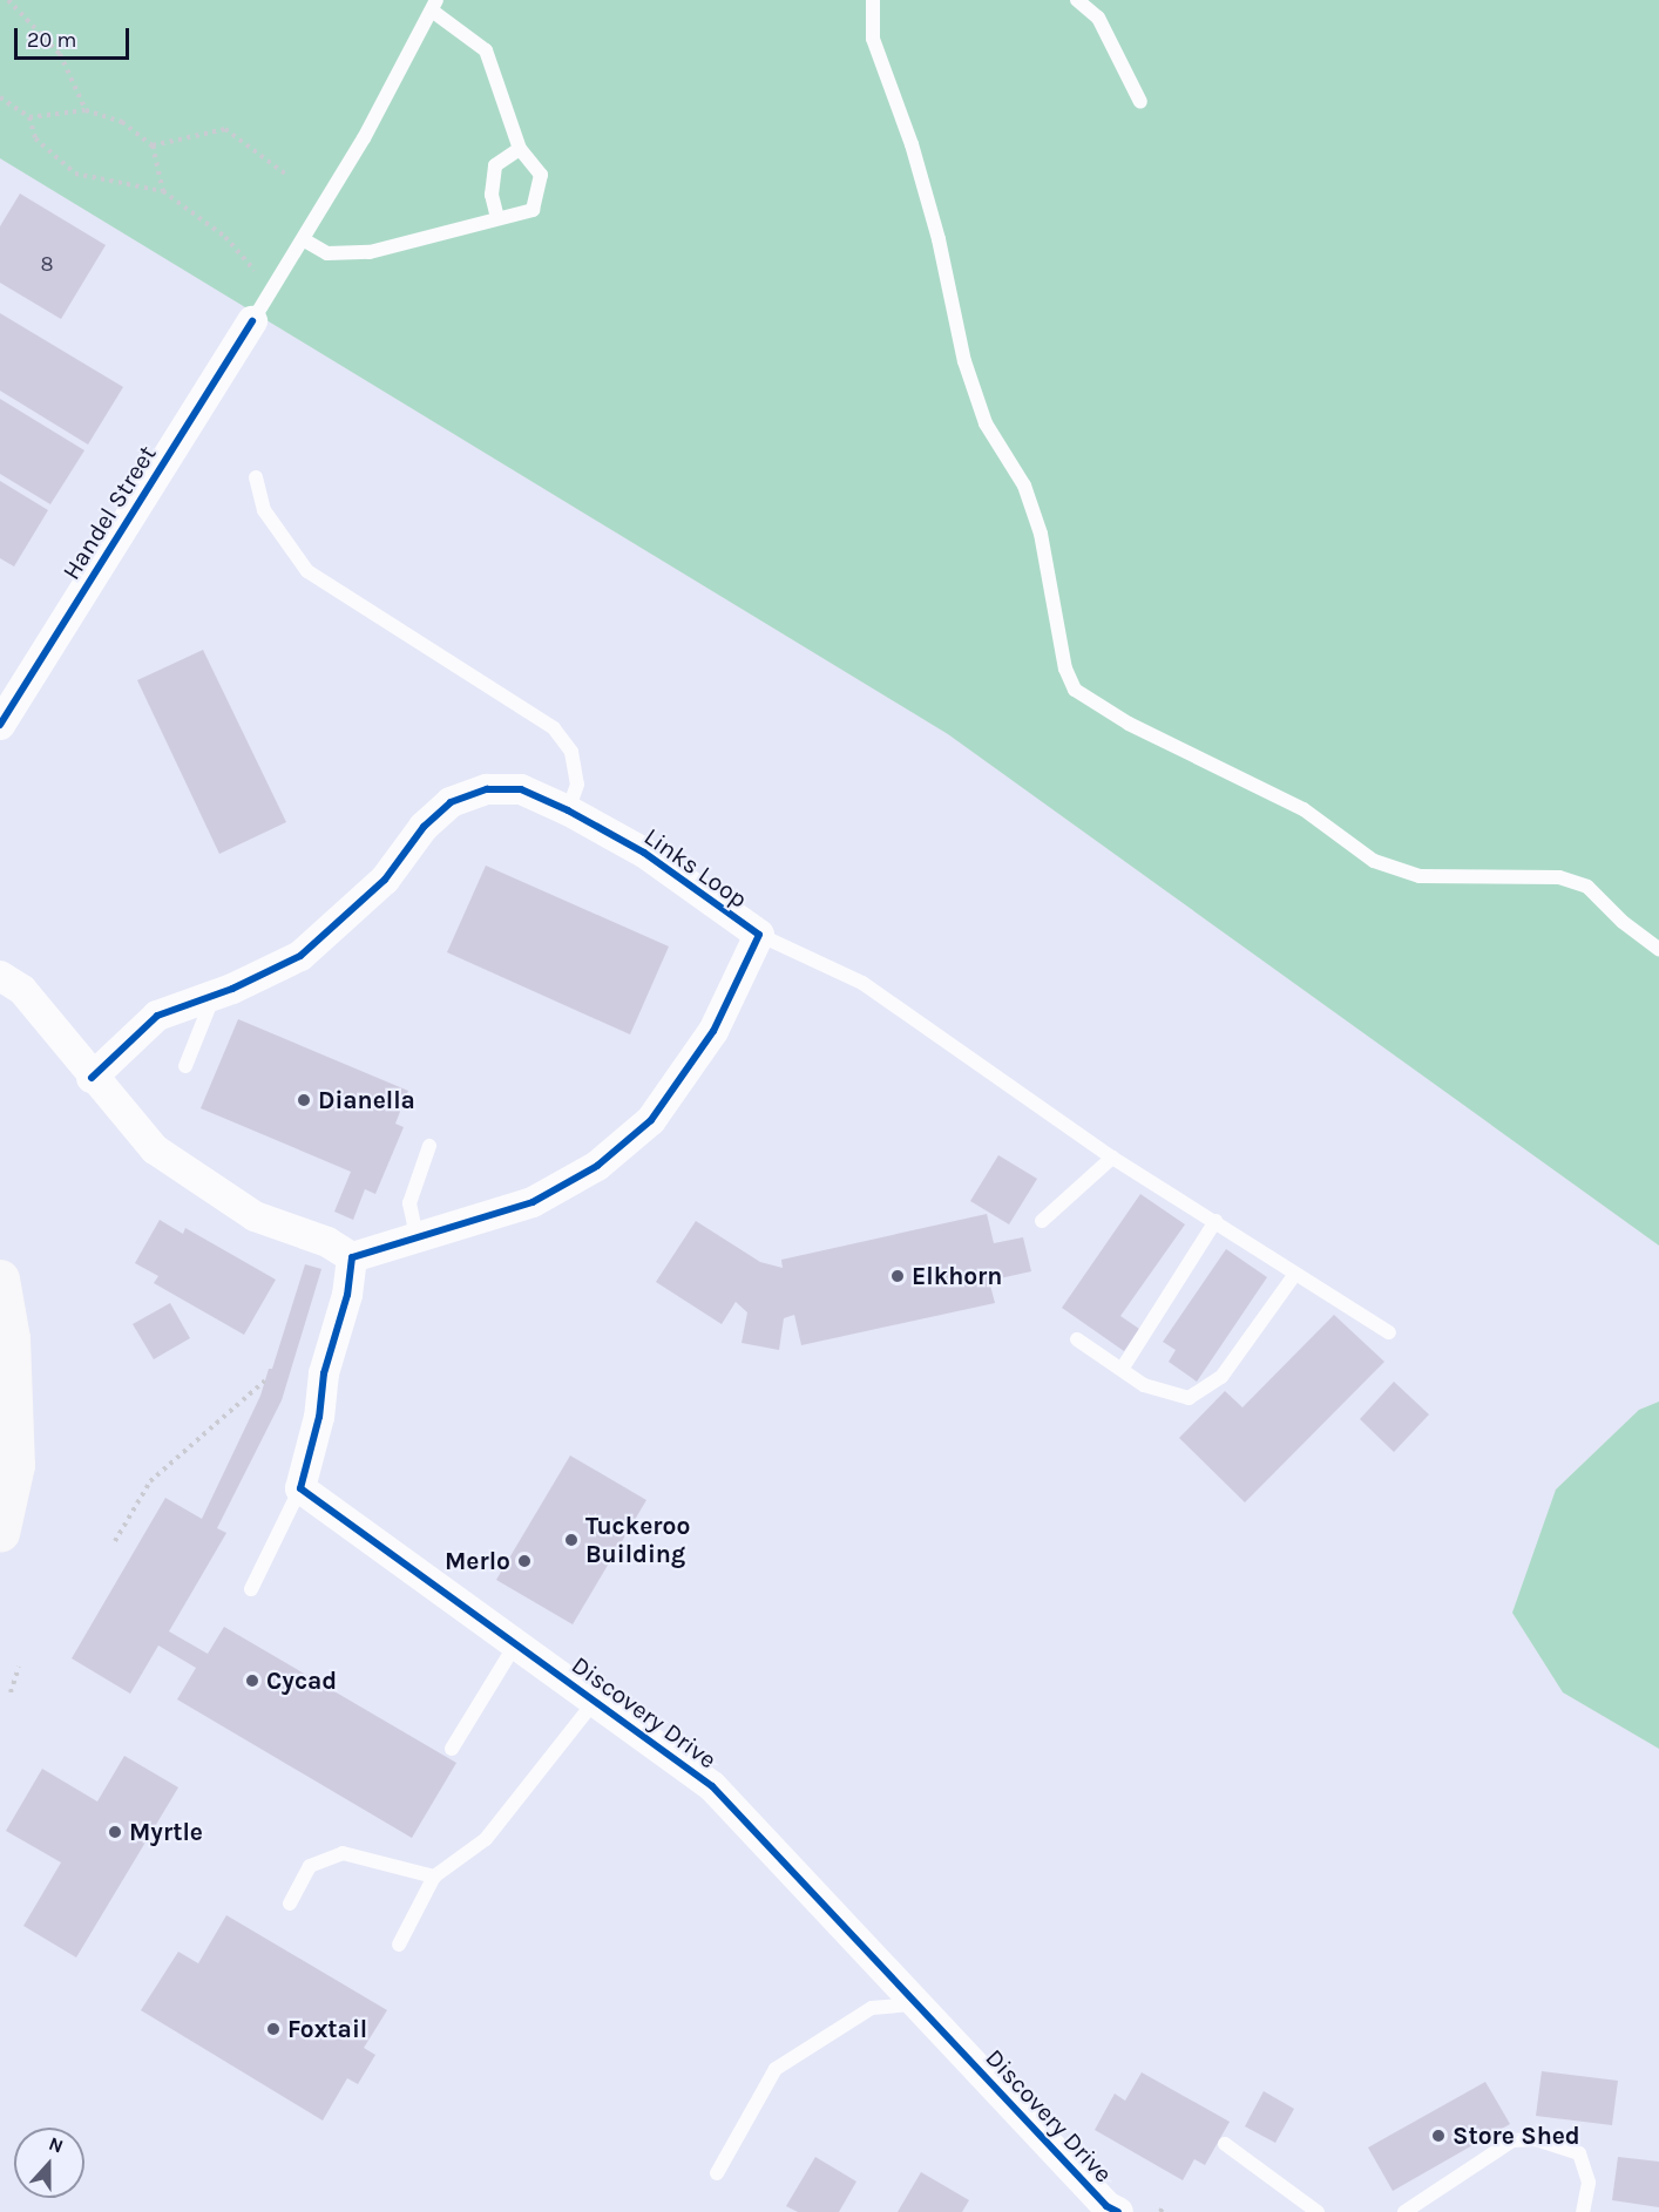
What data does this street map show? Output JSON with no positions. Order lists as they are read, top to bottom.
{
  "streets": {
    "street": ["Handel Street", "Links Loop", "Discovery Drive"]
  },
  "places": [
    "Dianella",
    "Elkhorn",
    "Tuckeroo Building",
    "Merlo",
    "Cycad",
    "Myrtle",
    "Foxtail",
    "Store Shed"
  ],
  "house_numbers": ["8"],
  "scale_bar": "20 m",
  "north": "top"
}
